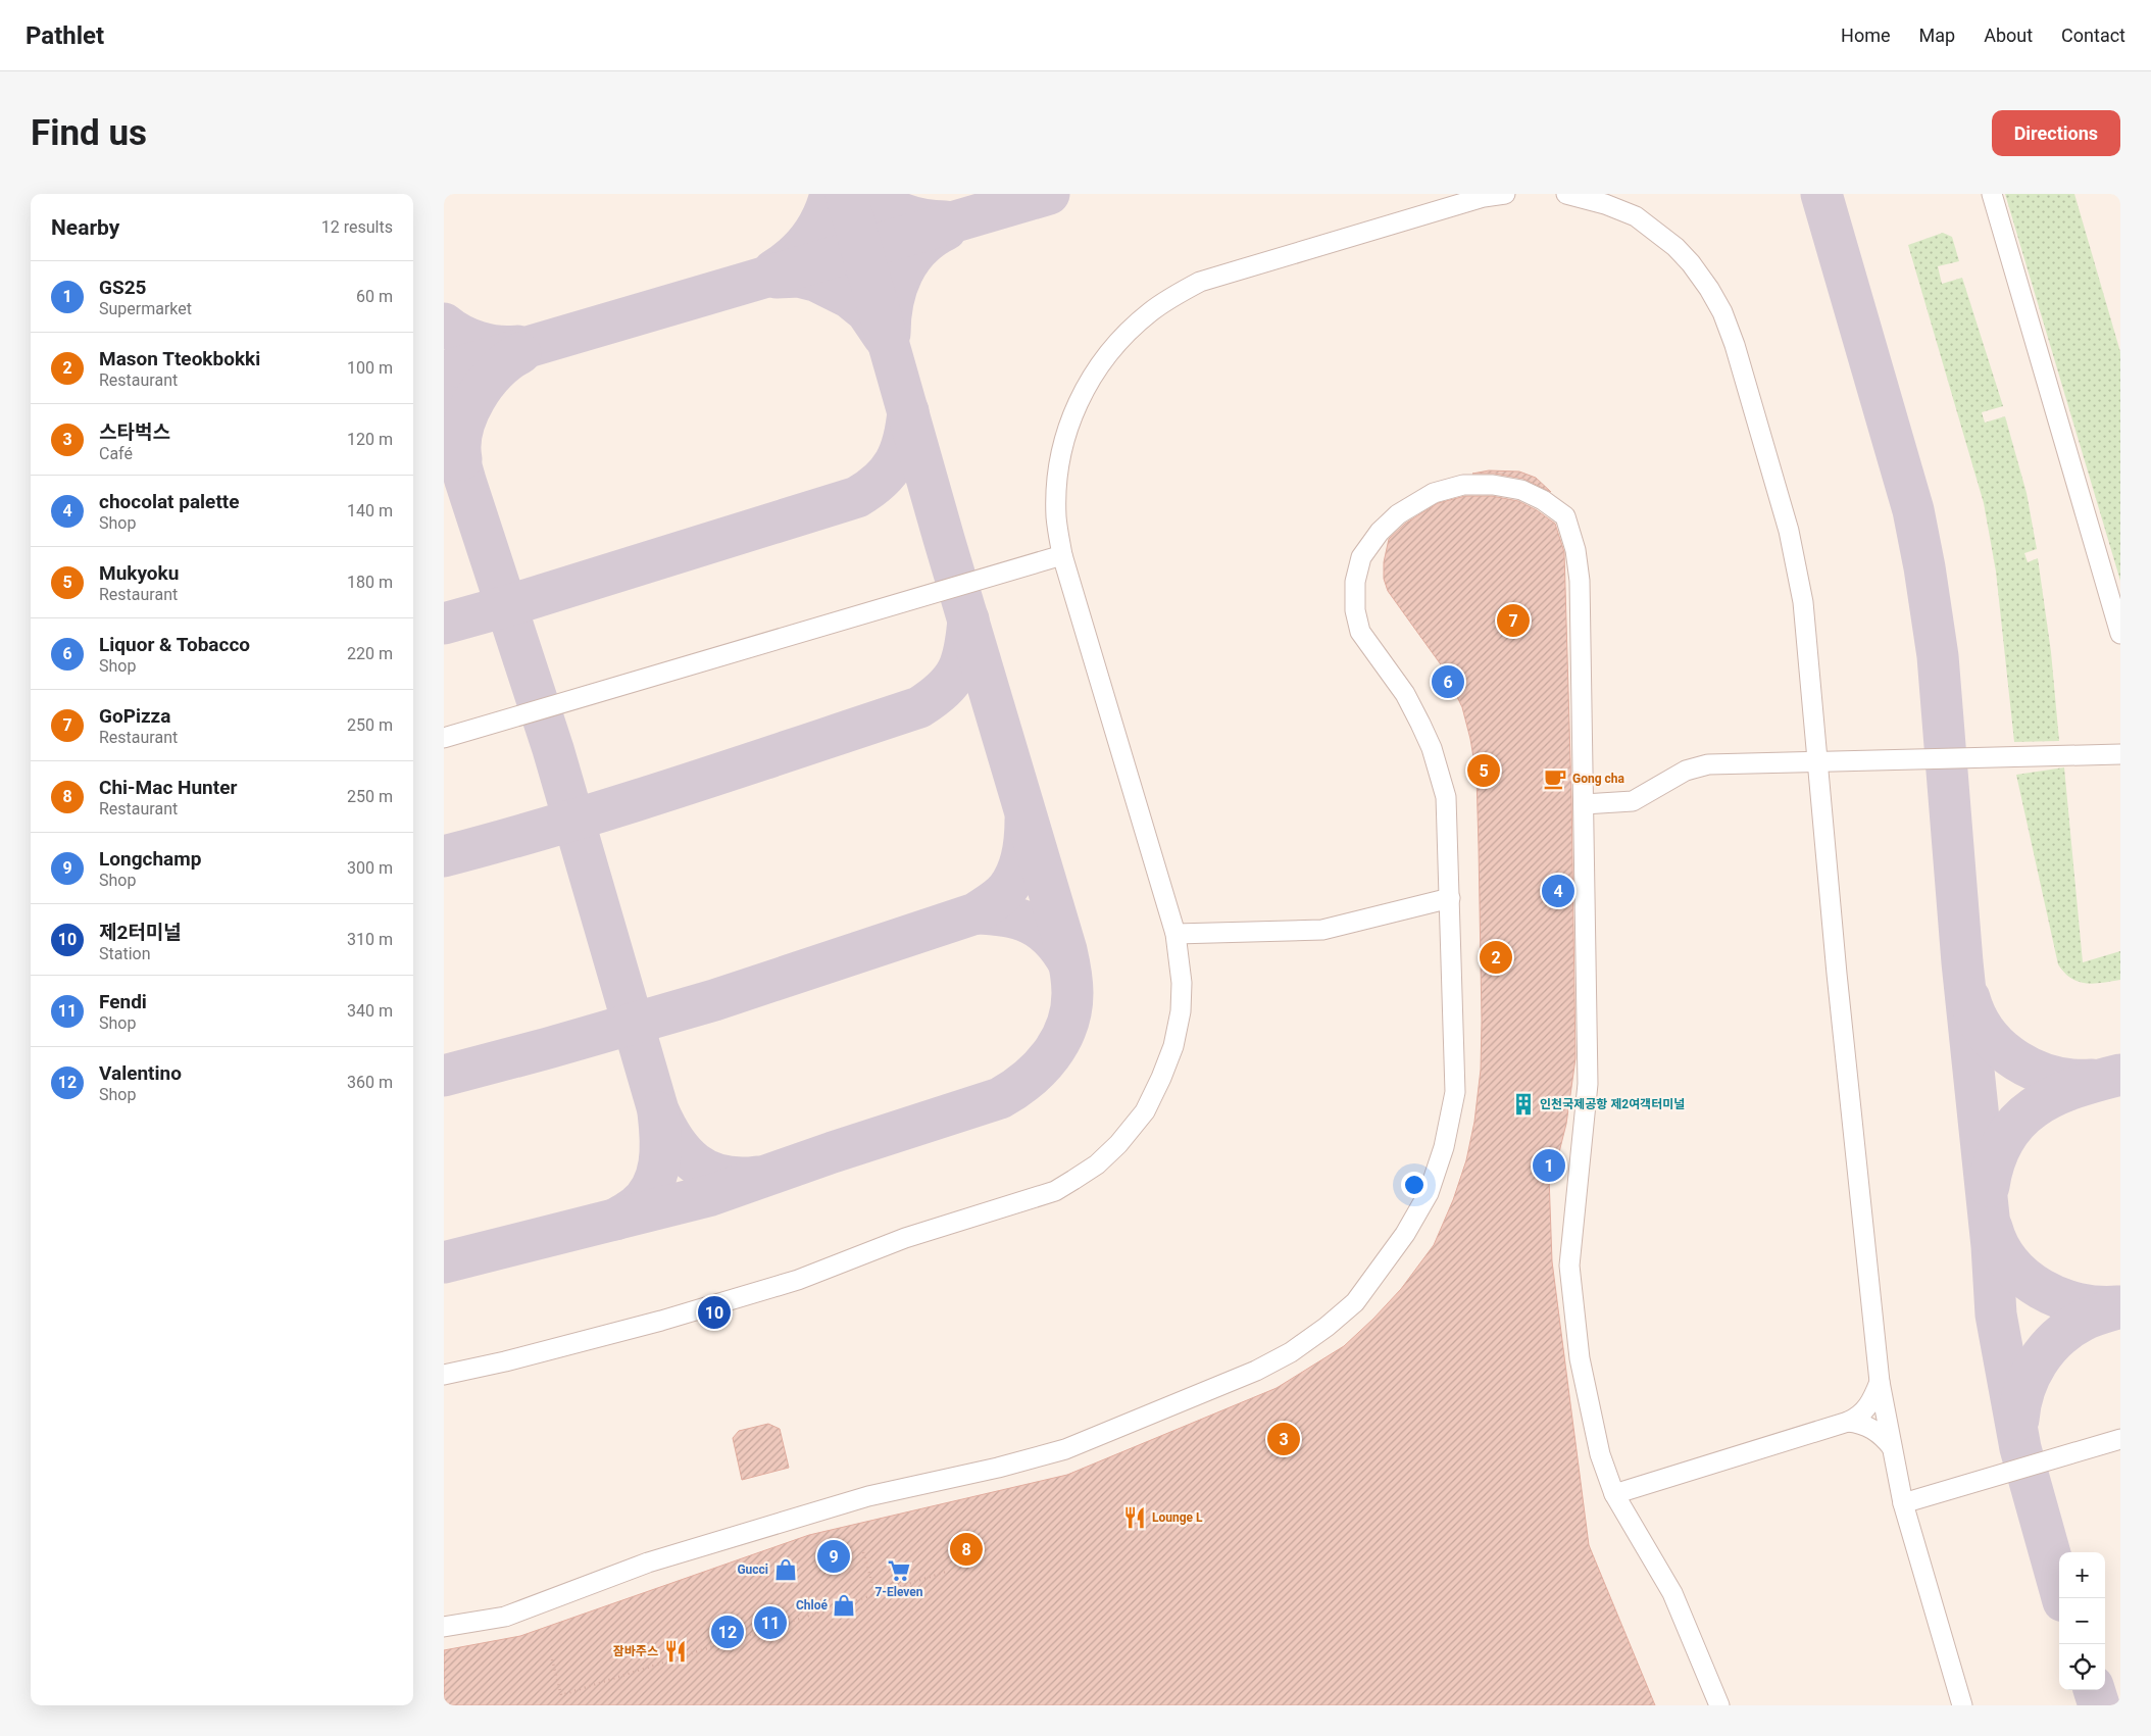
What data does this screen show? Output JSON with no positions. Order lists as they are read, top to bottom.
{
  "places": {
    "cafe": ["Gong cha"],
    "building": ["인천국제공항 제2여객터미널"],
    "restaurant": ["Lounge L", "잠바주스"],
    "shop": ["Gucci", "Chloé"],
    "supermarket": ["7-Eleven"]
  },
  "page": {
    "header": "Pathlet",
    "nav": [
      "Home",
      "Map",
      "About",
      "Contact"
    ],
    "buttons": "Directions",
    "title": "Find us",
    "heading": ["Nearby", "12 results"],
    "list": [
      {
        "mark": "1",
        "name": "GS25",
        "note": "Supermarket",
        "value": "60 m"
      },
      {
        "mark": "2",
        "name": "Mason Tteokbokki",
        "note": "Restaurant",
        "value": "100 m"
      },
      {
        "mark": "3",
        "name": "스타벅스",
        "note": "Café",
        "value": "120 m"
      },
      {
        "mark": "4",
        "name": "chocolat palette",
        "note": "Shop",
        "value": "140 m"
      },
      {
        "mark": "5",
        "name": "Mukyoku",
        "note": "Restaurant",
        "value": "180 m"
      },
      {
        "mark": "6",
        "name": "Liquor & Tobacco",
        "note": "Shop",
        "value": "220 m"
      },
      {
        "mark": "7",
        "name": "GoPizza",
        "note": "Restaurant",
        "value": "250 m"
      },
      {
        "mark": "8",
        "name": "Chi-Mac Hunter",
        "note": "Restaurant",
        "value": "250 m"
      },
      {
        "mark": "9",
        "name": "Longchamp",
        "note": "Shop",
        "value": "300 m"
      },
      {
        "mark": "10",
        "name": "제2터미널",
        "note": "Station",
        "value": "310 m"
      },
      {
        "mark": "11",
        "name": "Fendi",
        "note": "Shop",
        "value": "340 m"
      },
      {
        "mark": "12",
        "name": "Valentino",
        "note": "Shop",
        "value": "360 m"
      }
    ],
    "pins": [
      "7",
      "6",
      "5",
      "4",
      "2",
      "1",
      "10",
      "3",
      "8",
      "9",
      "11",
      "12"
    ],
    "map_buttons": ["+", "−"]
  }
}
